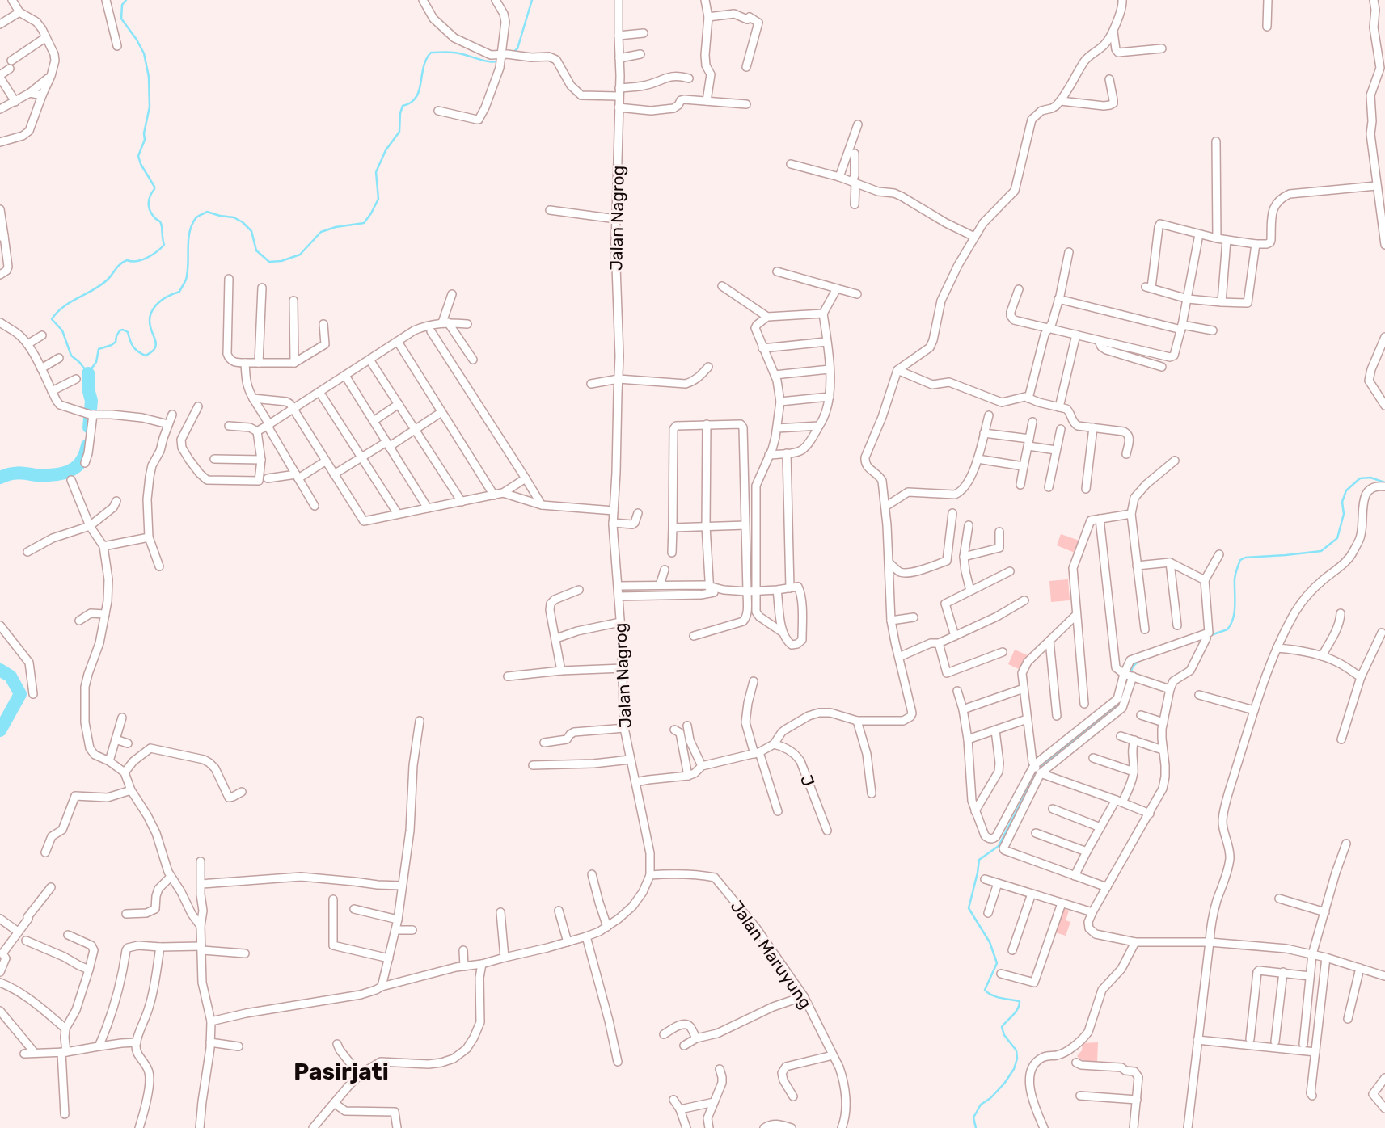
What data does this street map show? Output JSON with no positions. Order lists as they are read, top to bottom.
{
  "streets": {
    "street": ["Jalan Nagrog", "J", "Jalan Maruyung"]
  },
  "crossings": [
    ["Jalan Nagrog", "Jalan Maruyung"]
  ],
  "districts": ["Pasirjati"]
}
